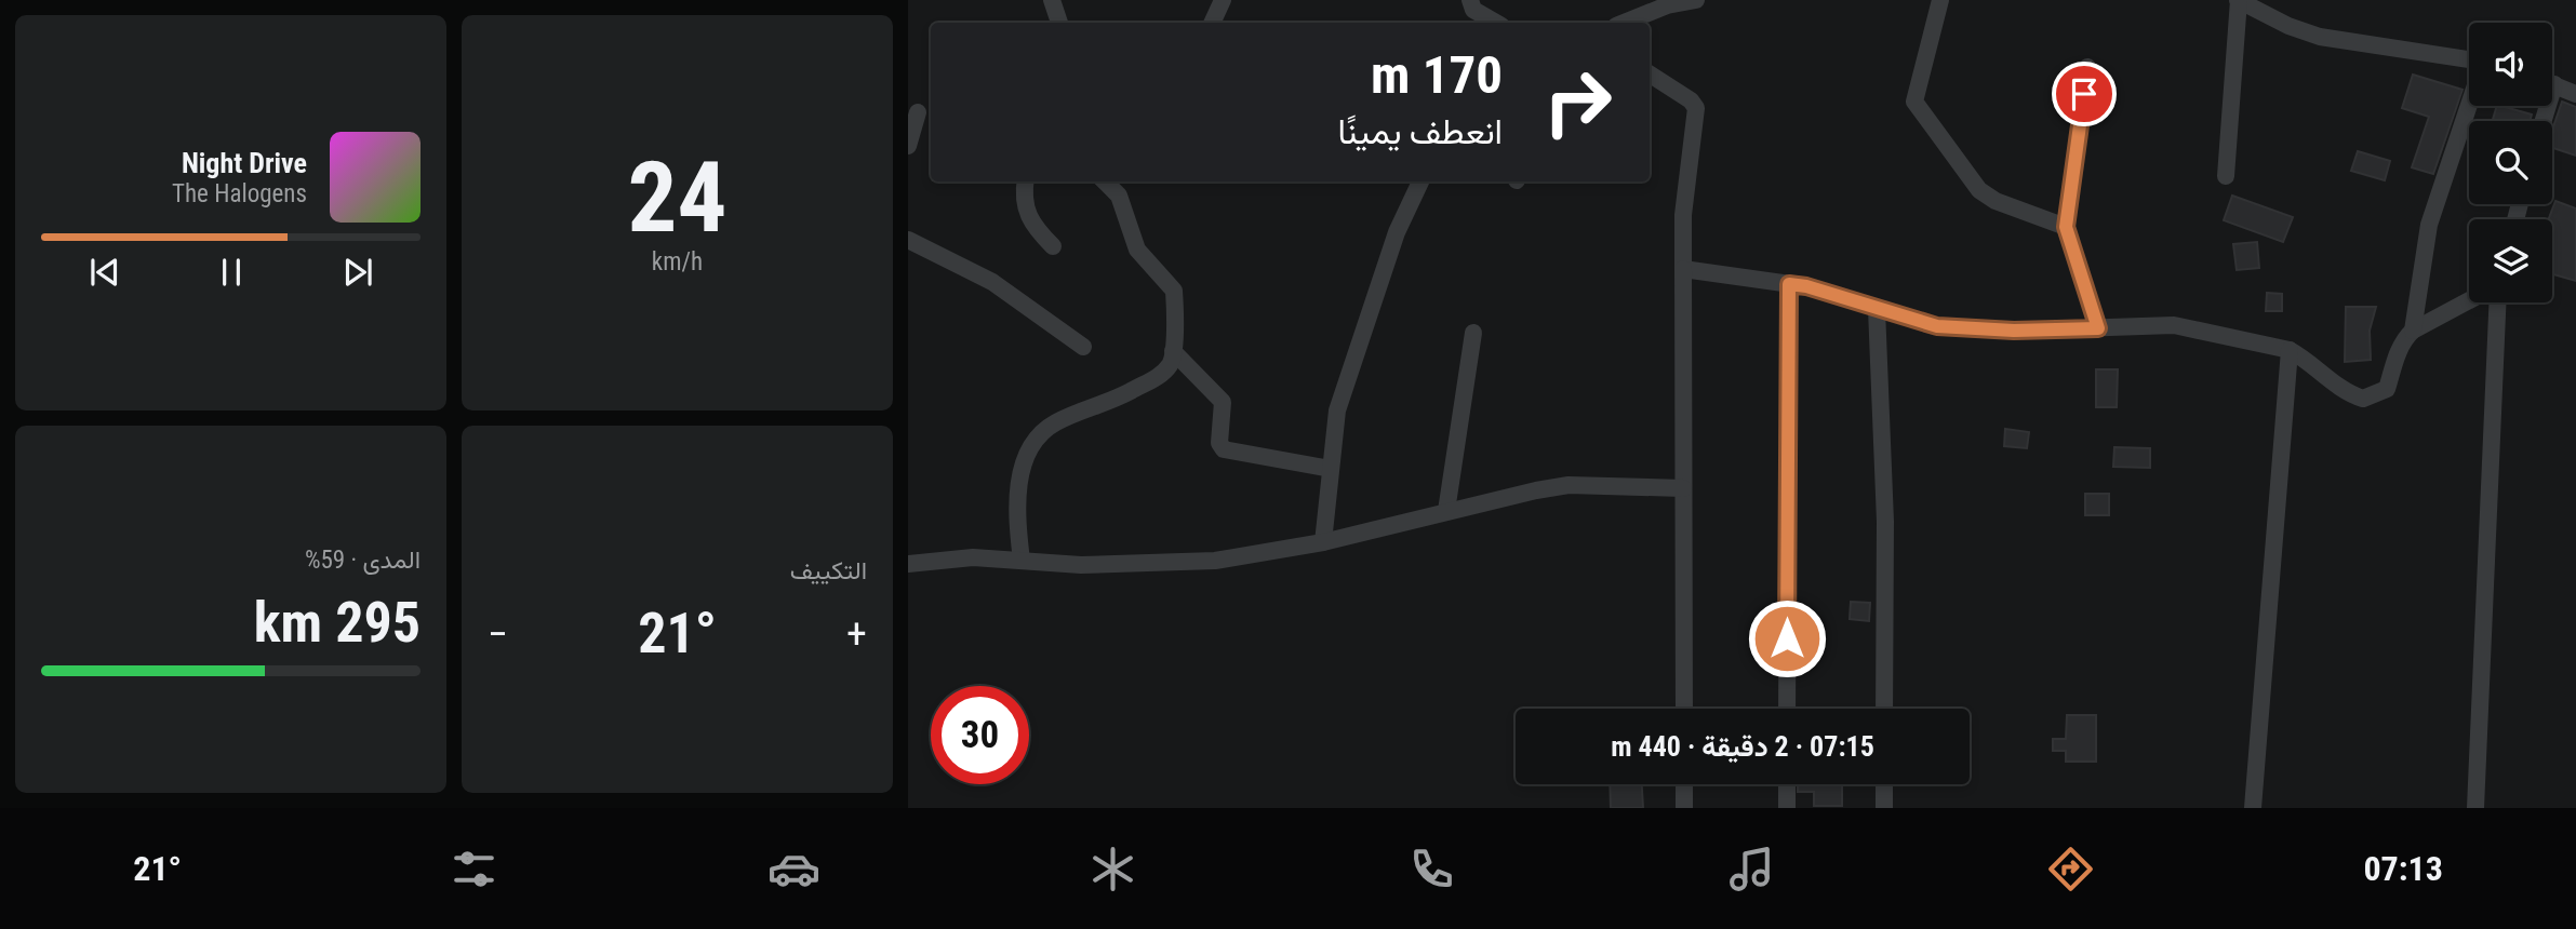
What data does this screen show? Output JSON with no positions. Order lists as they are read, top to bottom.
{
  "page": {
    "tile": [
      ["24", "km/h"],
      "التكييف",
      ["المدى · 59%", "295 km"]
    ],
    "turn": ["170 m", "انعطف يمينًا"],
    "song": ["Night Drive", "The Halogens"],
    "heat": ["−", "21°", "+"],
    "limit": "30",
    "trip": "07:15 · 2 دقيقة · 440 m",
    "tabs": ["07:13", "21°"]
  }
}
